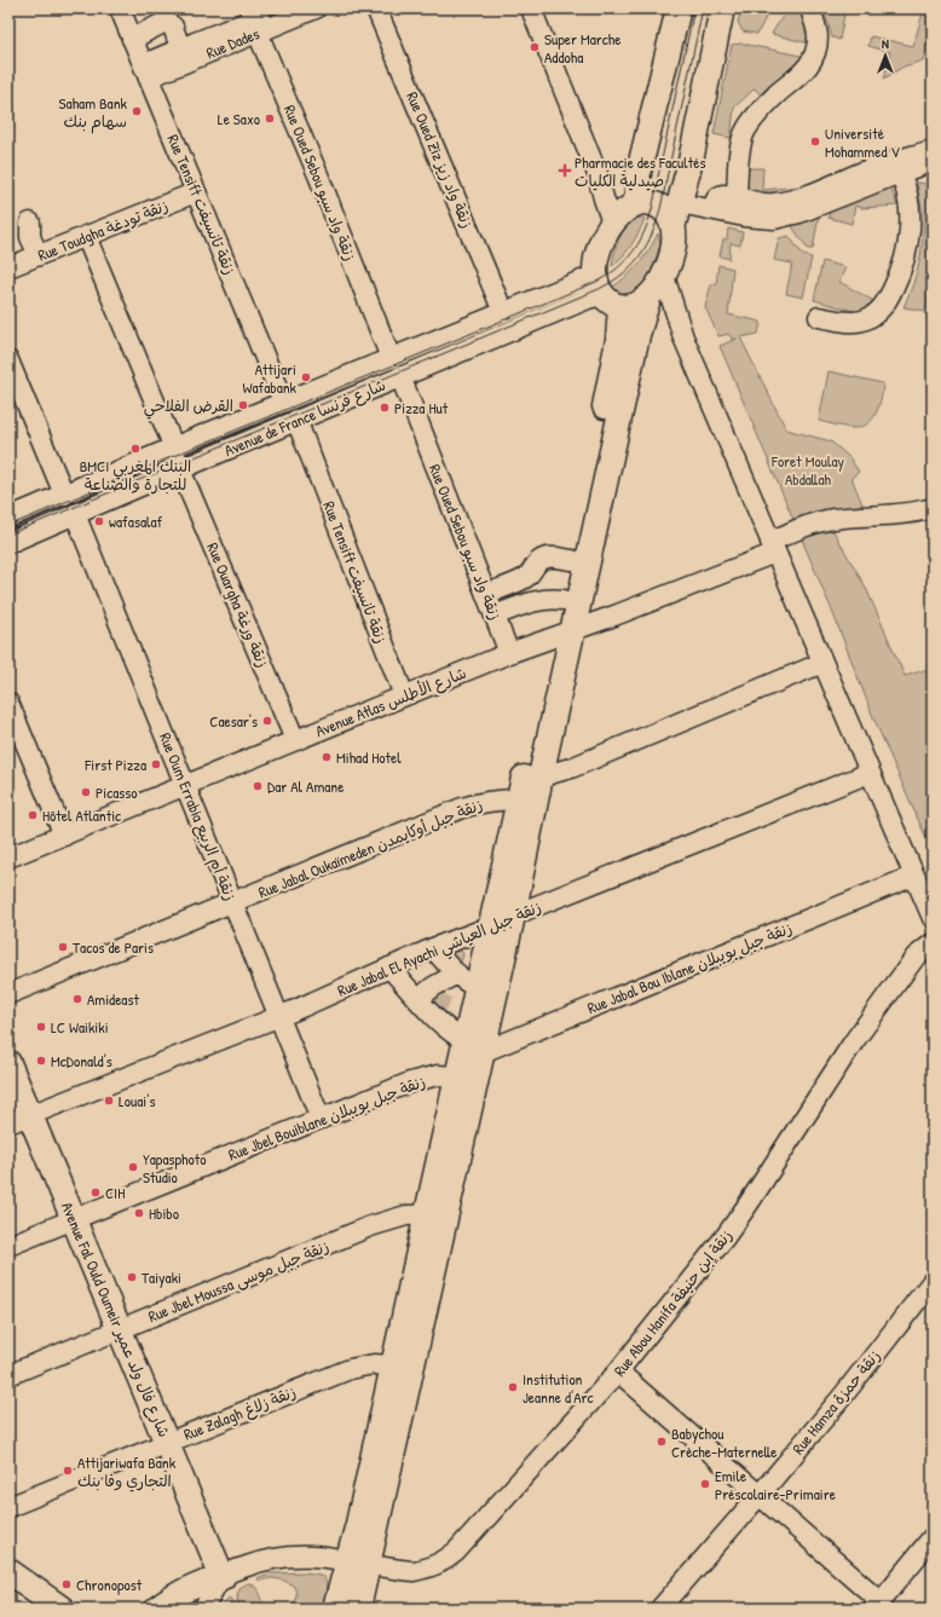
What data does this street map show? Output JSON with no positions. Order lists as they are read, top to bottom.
{
  "streets": {
    "main road": ["Avenue Fal Ould Oumeir شارع فال ولد عمير"],
    "street": [
      "Rue Dades",
      "Rue Oued Ziz زنقة واد زيز",
      "Rue Oued Sebou زنقة واد سبو",
      "Rue Tensift زنقة تانسيفت",
      "Rue Toudgha زنقة تودغة",
      "Avenue de France شارع فرنسا",
      "Rue Ouargha زنقة ورغة",
      "Avenue Atlas شارع الأطلس",
      "Rue Oum Errabia زنقة أم الربيع",
      "Rue Jabal Oukaïmeden زنقة جبل أوكايمدن",
      "Rue Jabal El Ayachi زنقة جبل العياشي",
      "Rue Jabal Bou Iblane زنقة جبل بويبلان",
      "Rue Jbel Bouiblane زنقة جبل بويبلان",
      "Rue Jbel Moussa زنقة جبل موسى",
      "Rue Abou Hanifa زنقة اٍبن حنيفة",
      "Rue Hamza زنقة حمزة",
      "Rue Zalagh زنقة زلاغ"
    ]
  },
  "crossings": [
    ["Rue Dades", "Rue Oued Sebou زنقة واد سبو"],
    ["Rue Dades", "Rue Tensift زنقة تانسيفت"],
    ["Rue Oued Ziz زنقة واد زيز", "Avenue de France شارع فرنسا"],
    ["Rue Oued Sebou زنقة واد سبو", "Avenue de France شارع فرنسا"],
    ["Rue Oued Sebou زنقة واد سبو", "Avenue Atlas شارع الأطلس"],
    ["Rue Tensift زنقة تانسيفت", "Rue Toudgha زنقة تودغة"],
    ["Rue Tensift زنقة تانسيفت", "Avenue de France شارع فرنسا"],
    ["Rue Tensift زنقة تانسيفت", "Avenue Atlas شارع الأطلس"],
    ["Avenue de France شارع فرنسا", "Rue Ouargha زنقة ورغة"],
    ["Avenue de France شارع فرنسا", "Rue Oum Errabia زنقة أم الربيع"],
    ["Rue Ouargha زنقة ورغة", "Avenue Atlas شارع الأطلس"],
    ["Avenue Atlas شارع الأطلس", "Rue Oum Errabia زنقة أم الربيع"],
    ["Rue Oum Errabia زنقة أم الربيع", "Rue Jabal Oukaïmeden زنقة جبل أوكايمدن"],
    ["Rue Oum Errabia زنقة أم الربيع", "Rue Jabal El Ayachi زنقة جبل العياشي"],
    ["Rue Oum Errabia زنقة أم الربيع", "Rue Jbel Bouiblane زنقة جبل بويبلان"],
    ["Rue Jabal El Ayachi زنقة جبل العياشي", "Avenue Fal Ould Oumeir شارع فال ولد عمير"],
    ["Rue Jbel Bouiblane زنقة جبل بويبلان", "Avenue Fal Ould Oumeir شارع فال ولد عمير"],
    ["Rue Jbel Moussa زنقة جبل موسى", "Avenue Fal Ould Oumeir شارع فال ولد عمير"],
    ["Rue Abou Hanifa زنقة اٍبن حنيفة", "Avenue Fal Ould Oumeir شارع فال ولد عمير"],
    ["Avenue Fal Ould Oumeir شارع فال ولد عمير", "Rue Zalagh زنقة زلاغ"]
  ],
  "parks": ["Foret Moulay Abdallah"],
  "places": {
    "other": [
      "Super Marche Addoha",
      "Saham Bank سهام بنك",
      "Le Saxo",
      "Université Mohammed V",
      "Attijari Wafabank",
      "القرض الفلاحي",
      "Pizza Hut",
      "BMCI البنك المغربي للتجارة والصناعة",
      "wafasalaf",
      "Caesar's",
      "Mihad Hotel",
      "First Pizza",
      "Dar Al Amane",
      "Picasso",
      "Hôtel Atlantic",
      "Tacos de Paris",
      "Amideast",
      "LC Waikiki",
      "McDonald's",
      "Louai's",
      "Yapasphoto Studio",
      "CIH",
      "Hbibo",
      "Taiyaki",
      "Institution Jeanne d'Arc",
      "Babychou Crèche-Maternelle",
      "Attijariwafa Bank التجاري وفا بنك",
      "Emile Préscolaire-Primaire",
      "Chronopost"
    ],
    "health": ["Pharmacie des Facultés صيدلية الكليات"]
  },
  "north": "top"
}
